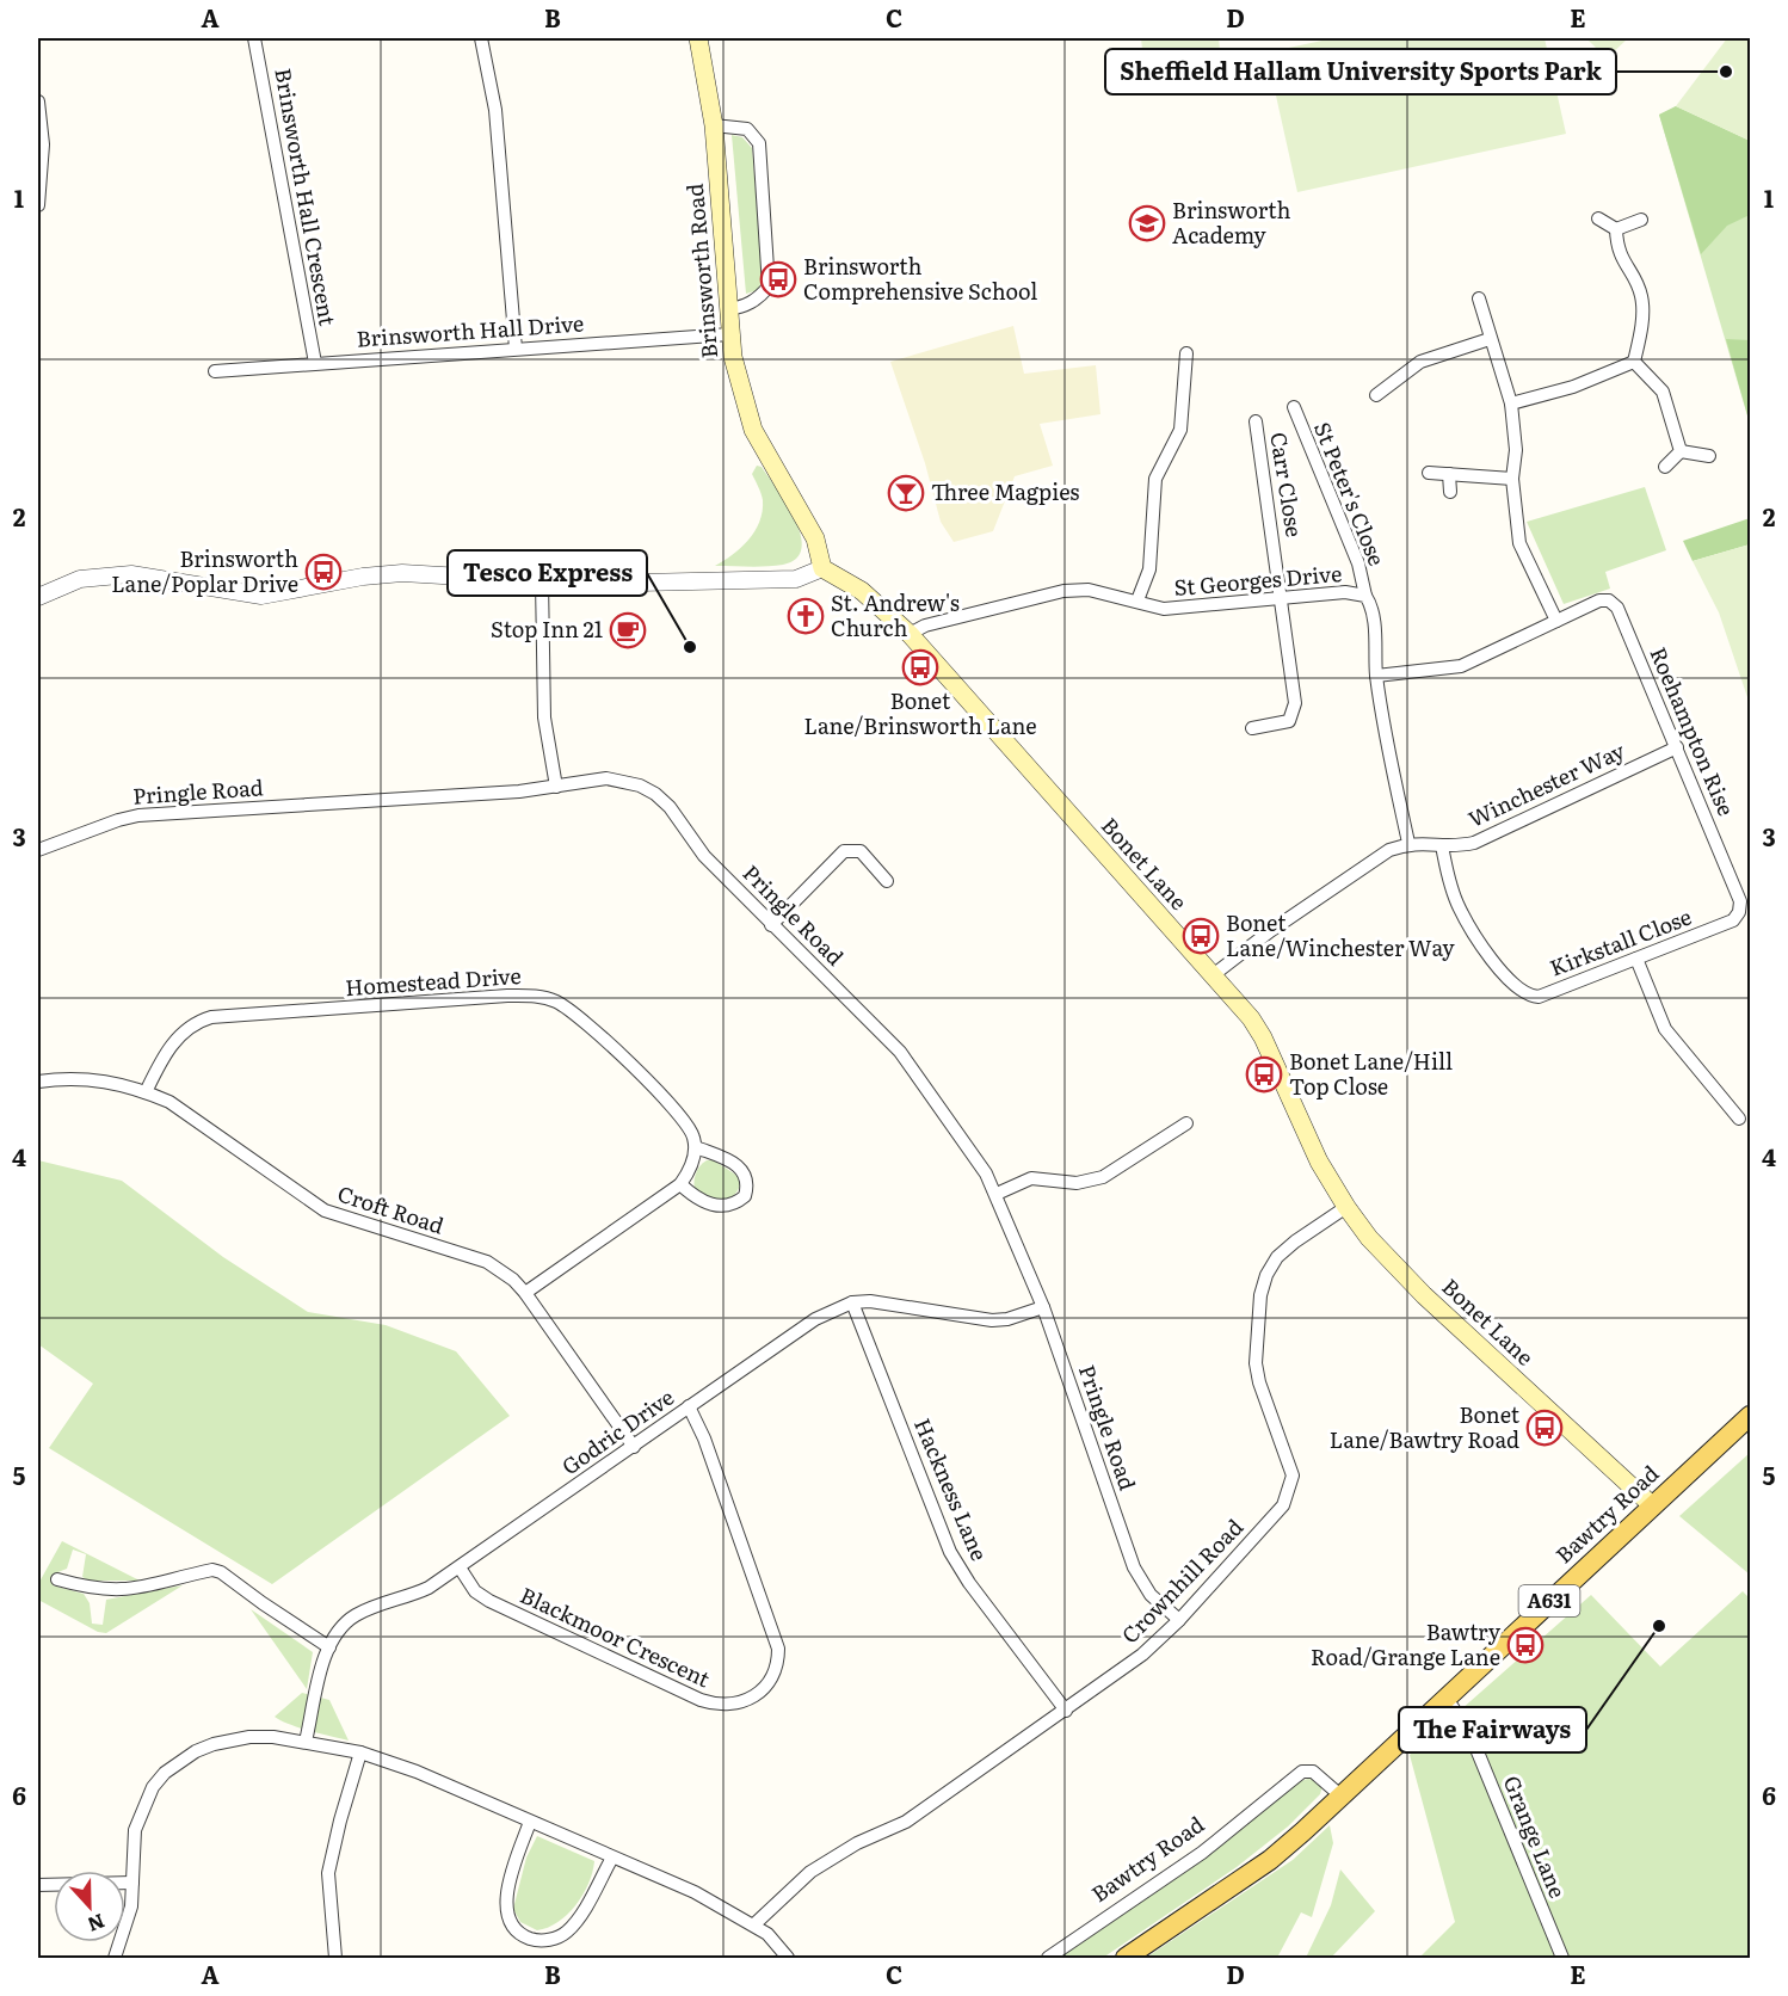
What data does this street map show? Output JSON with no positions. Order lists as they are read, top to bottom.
{
  "streets": {
    "main road": [
      "Brinsworth Road",
      "Bonet Lane",
      "Bawtry Road",
      "A631"
    ],
    "street": [
      "Brinsworth Hall Crescent",
      "Brinsworth Hall Drive",
      "Carr Close",
      "St Peter's Close",
      "St Georges Drive",
      "Roehampton Rise",
      "Winchester Way",
      "Pringle Road",
      "Kirkstall Close",
      "Homestead Drive",
      "Croft Road",
      "Godric Drive",
      "Hackness Lane",
      "Crownhill Road",
      "Blackmoor Crescent",
      "Grange Lane"
    ]
  },
  "crossings": [
    ["Brinsworth Hall Crescent", "Brinsworth Hall Drive"],
    ["Brinsworth Road", "Brinsworth Hall Drive"],
    ["Brinsworth Road", "Bonet Lane"],
    ["Carr Close", "St Georges Drive"],
    ["St Peter's Close", "St Georges Drive"],
    ["St Georges Drive", "Winchester Way"],
    ["St Georges Drive", "Bonet Lane"],
    ["Roehampton Rise", "Winchester Way"],
    ["Roehampton Rise", "Kirkstall Close"],
    ["Winchester Way", "Bonet Lane"],
    ["Winchester Way", "Kirkstall Close"],
    ["Pringle Road", "Godric Drive"],
    ["Pringle Road", "Crownhill Road"],
    ["Bonet Lane", "Bawtry Road"],
    ["Bonet Lane", "Crownhill Road"],
    ["Homestead Drive", "Croft Road"],
    ["Croft Road", "Godric Drive"],
    ["Godric Drive", "Hackness Lane"],
    ["Godric Drive", "Blackmoor Crescent"],
    ["Hackness Lane", "Crownhill Road"],
    ["Bawtry Road", "Grange Lane"]
  ],
  "places": {
    "other": ["Sheffield Hallam University Sports Park", "Tesco Express", "The Fairways"],
    "school or university": ["Brinsworth Academy"],
    "bus stop": [
      "Brinsworth Comprehensive School",
      "Brinsworth Lane/Poplar Drive",
      "Bonet Lane/Brinsworth Lane",
      "Bonet Lane/Winchester Way",
      "Bonet Lane/Hill Top Close",
      "Bonet Lane/Bawtry Road",
      "Bawtry Road/Grange Lane"
    ],
    "bar": ["Three Magpies"],
    "church": ["St. Andrew's Church"],
    "cafe": ["Stop Inn 21"]
  },
  "north": "bottom",
  "grid": {
    "columns": [
      "A",
      "B",
      "C",
      "D",
      "E"
    ],
    "rows": [
      "1",
      "2",
      "3",
      "4",
      "5",
      "6"
    ]
  }
}
